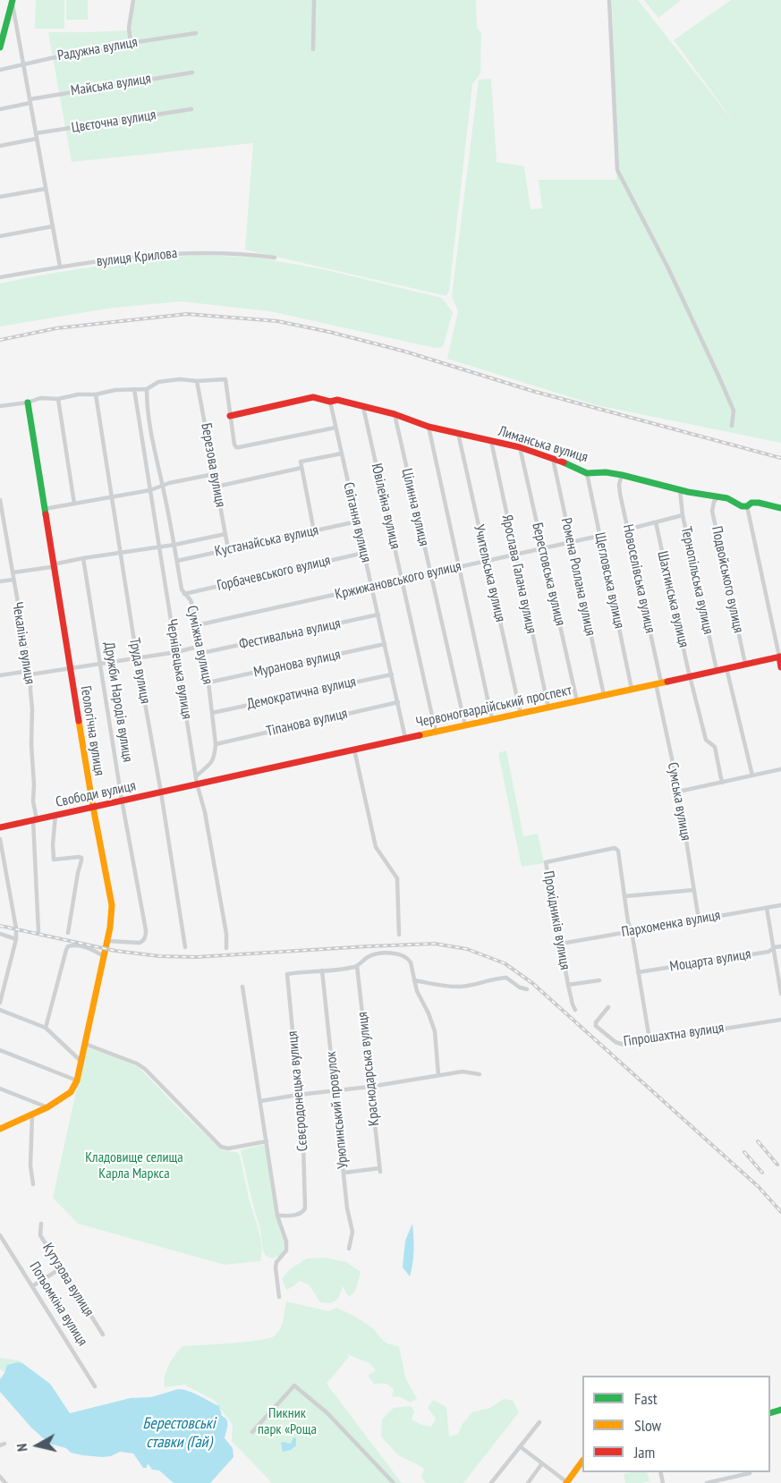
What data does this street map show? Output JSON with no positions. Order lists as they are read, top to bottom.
{
  "streets": {
    "street": [
      "Радужна вулиця",
      "Майська вулиця",
      "Цвєточна вулиця",
      "вулиця Крилова",
      "Лиманська вулиця",
      "Березова вулиця",
      "Ювілейна вулиця",
      "Цілинна вулиця",
      "Світання вулиця",
      "Кустанайська вулиця",
      "Горбачевського вулиця",
      "Учительська вулиця",
      "Ярослава Галана вулиця",
      "Берестовська вулиця",
      "Ромена Роллана вулиця",
      "Новоселівська вулиця",
      "Подвойського вулиця",
      "Кржижановського вулиця",
      "Щегловська вулиця",
      "Тернопільська вулиця",
      "Шахтинська вулиця",
      "Фестивальна вулиця",
      "Чекаліна вулиця",
      "Суміжна вулиця",
      "Муранова вулиця",
      "Чернівецька вулиця",
      "Труда вулиця",
      "Демократична вулиця",
      "Дружби Народів вулиця",
      "Червоногвардійський проспект",
      "Тіпанова вулиця",
      "Геологічна вулиця",
      "Свободи вулиця",
      "Сумська вулиця",
      "Прохідників вулиця",
      "Пархоменка вулиця",
      "Моцарта вулиця",
      "Гіпрошахтна вулиця",
      "Краснодарська вулиця",
      "Сєвєродонецька вулиця",
      "Урюпинський провулок",
      "Кутузова вулиця",
      "Потьомкіна вулиця"
    ]
  },
  "crossings": [
    ["Лиманська вулиця", "Ювілейна вулиця"],
    ["Лиманська вулиця", "Цілинна вулиця"],
    ["Лиманська вулиця", "Світання вулиця"],
    ["Лиманська вулиця", "Учительська вулиця"],
    ["Лиманська вулиця", "Ярослава Галана вулиця"],
    ["Лиманська вулиця", "Берестовська вулиця"],
    ["Лиманська вулиця", "Ромена Роллана вулиця"],
    ["Лиманська вулиця", "Новоселівська вулиця"],
    ["Лиманська вулиця", "Подвойського вулиця"],
    ["Лиманська вулиця", "Щегловська вулиця"],
    ["Лиманська вулиця", "Тернопільська вулиця"],
    ["Березова вулиця", "Кустанайська вулиця"],
    ["Ювілейна вулиця", "Кржижановського вулиця"],
    ["Ювілейна вулиця", "Червоногвардійський проспект"],
    ["Цілинна вулиця", "Кржижановського вулиця"],
    ["Цілинна вулиця", "Червоногвардійський проспект"],
    ["Світання вулиця", "Кустанайська вулиця"],
    ["Світання вулиця", "Горбачевського вулиця"],
    ["Світання вулиця", "Кржижановського вулиця"],
    ["Світання вулиця", "Фестивальна вулиця"],
    ["Світання вулиця", "Муранова вулиця"],
    ["Світання вулиця", "Демократична вулиця"],
    ["Світання вулиця", "Червоногвардійський проспект"],
    ["Світання вулиця", "Тіпанова вулиця"],
    ["Кустанайська вулиця", "Суміжна вулиця"],
    ["Горбачевського вулиця", "Суміжна вулиця"],
    ["Учительська вулиця", "Кржижановського вулиця"],
    ["Учительська вулиця", "Червоногвардійський проспект"],
    ["Ярослава Галана вулиця", "Кржижановського вулиця"],
    ["Ярослава Галана вулиця", "Червоногвардійський проспект"],
    ["Берестовська вулиця", "Кржижановського вулиця"],
    ["Берестовська вулиця", "Червоногвардійський проспект"],
    ["Ромена Роллана вулиця", "Кржижановського вулиця"],
    ["Ромена Роллана вулиця", "Червоногвардійський проспект"],
    ["Новоселівська вулиця", "Червоногвардійський проспект"],
    ["Новоселівська вулиця", "Сумська вулиця"],
    ["Подвойського вулиця", "Червоногвардійський проспект"],
    ["Кржижановського вулиця", "Щегловська вулиця"],
    ["Кржижановського вулиця", "Суміжна вулиця"],
    ["Щегловська вулиця", "Червоногвардійський проспект"],
    ["Тернопільська вулиця", "Червоногвардійський проспект"],
    ["Шахтинська вулиця", "Червоногвардійський проспект"],
    ["Фестивальна вулиця", "Суміжна вулиця"],
    ["Чекаліна вулиця", "Свободи вулиця"],
    ["Суміжна вулиця", "Муранова вулиця"],
    ["Суміжна вулиця", "Демократична вулиця"],
    ["Суміжна вулиця", "Тіпанова вулиця"],
    ["Чернівецька вулиця", "Червоногвардійський проспект"],
    ["Чернівецька вулиця", "Свободи вулиця"],
    ["Труда вулиця", "Свободи вулиця"],
    ["Дружби Народів вулиця", "Геологічна вулиця"],
    ["Дружби Народів вулиця", "Свободи вулиця"],
    ["Червоногвардійський проспект", "Свободи вулиця"],
    ["Червоногвардійський проспект", "Сумська вулиця"],
    ["Геологічна вулиця", "Свободи вулиця"],
    ["Сумська вулиця", "Пархоменка вулиця"],
    ["Прохідників вулиця", "Пархоменка вулиця"],
    ["Краснодарська вулиця", "Урюпинський провулок"],
    ["Сєвєродонецька вулиця", "Урюпинський провулок"]
  ],
  "water": ["Берестовські ставки (Гай)"],
  "parks": ["Кладовище селища Карла Маркса", "Пикник парк «Роща"],
  "legend": ["Fast", "Slow", "Jam"],
  "north": "left"
}
